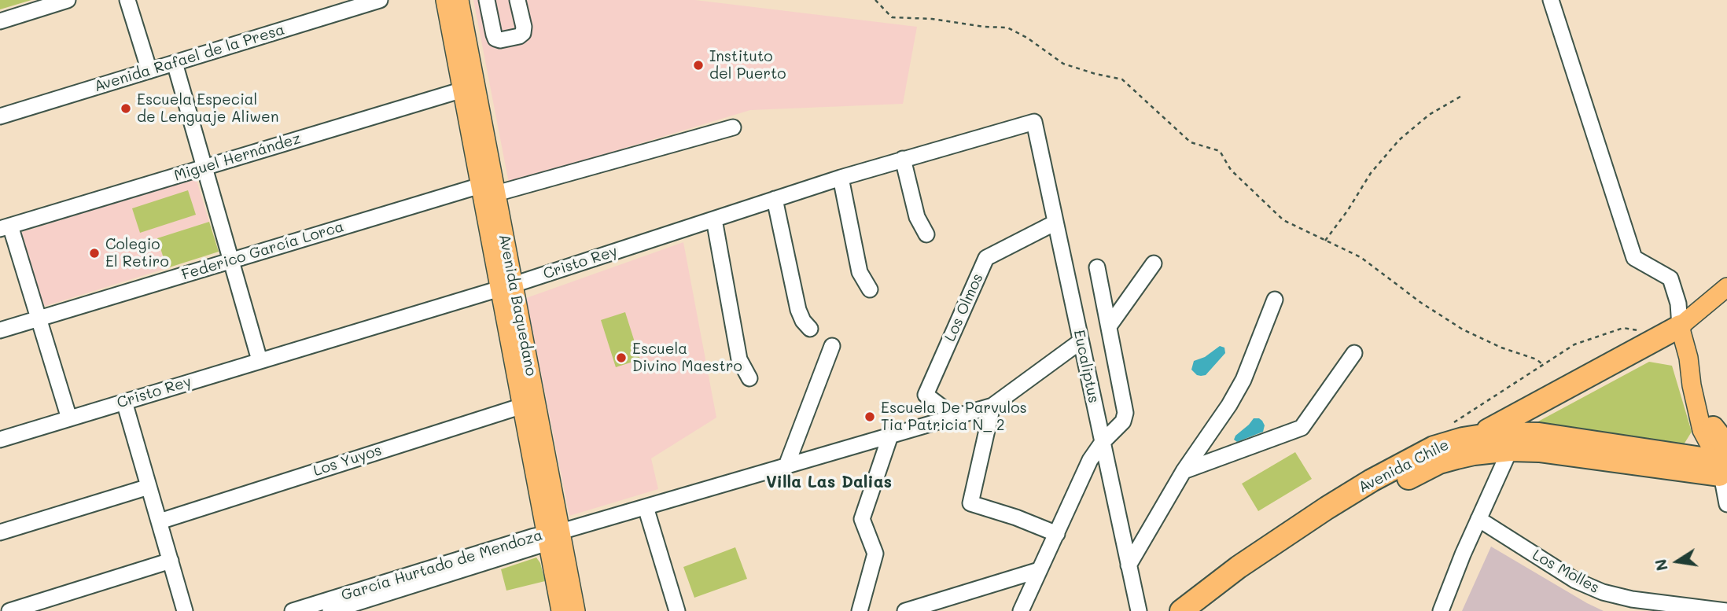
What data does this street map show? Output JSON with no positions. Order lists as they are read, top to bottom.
{
  "streets": {
    "highway": ["Avenida Chile"],
    "main road": ["Avenida Baquedano"],
    "street": [
      "Avenida Rafael de la Presa",
      "Miguel Hernández",
      "Federico García Lorca",
      "Cristo Rey",
      "Los Olmos",
      "Eucaliptus",
      "Los Yuyos",
      "García Hurtado de Mendoza",
      "Los Molles"
    ]
  },
  "crossings": [
    ["Miguel Hernández", "Avenida Baquedano"],
    ["Federico García Lorca", "Avenida Baquedano"],
    ["Cristo Rey", "Avenida Baquedano"],
    ["Cristo Rey", "Eucaliptus"],
    ["Avenida Baquedano", "Los Yuyos"],
    ["Avenida Baquedano", "García Hurtado de Mendoza"],
    ["Los Olmos", "Eucaliptus"],
    ["Los Olmos", "García Hurtado de Mendoza"],
    ["Eucaliptus", "García Hurtado de Mendoza"]
  ],
  "districts": ["Villa Las Dalias"],
  "places": [
    "Instituto del Puerto",
    "Escuela Especial de Lenguaje Aliwen",
    "Colegio El Retiro",
    "Escuela Divino Maestro",
    "Escuela De Parvulos Tia Patricia N_ 2"
  ],
  "north": "left"
}
